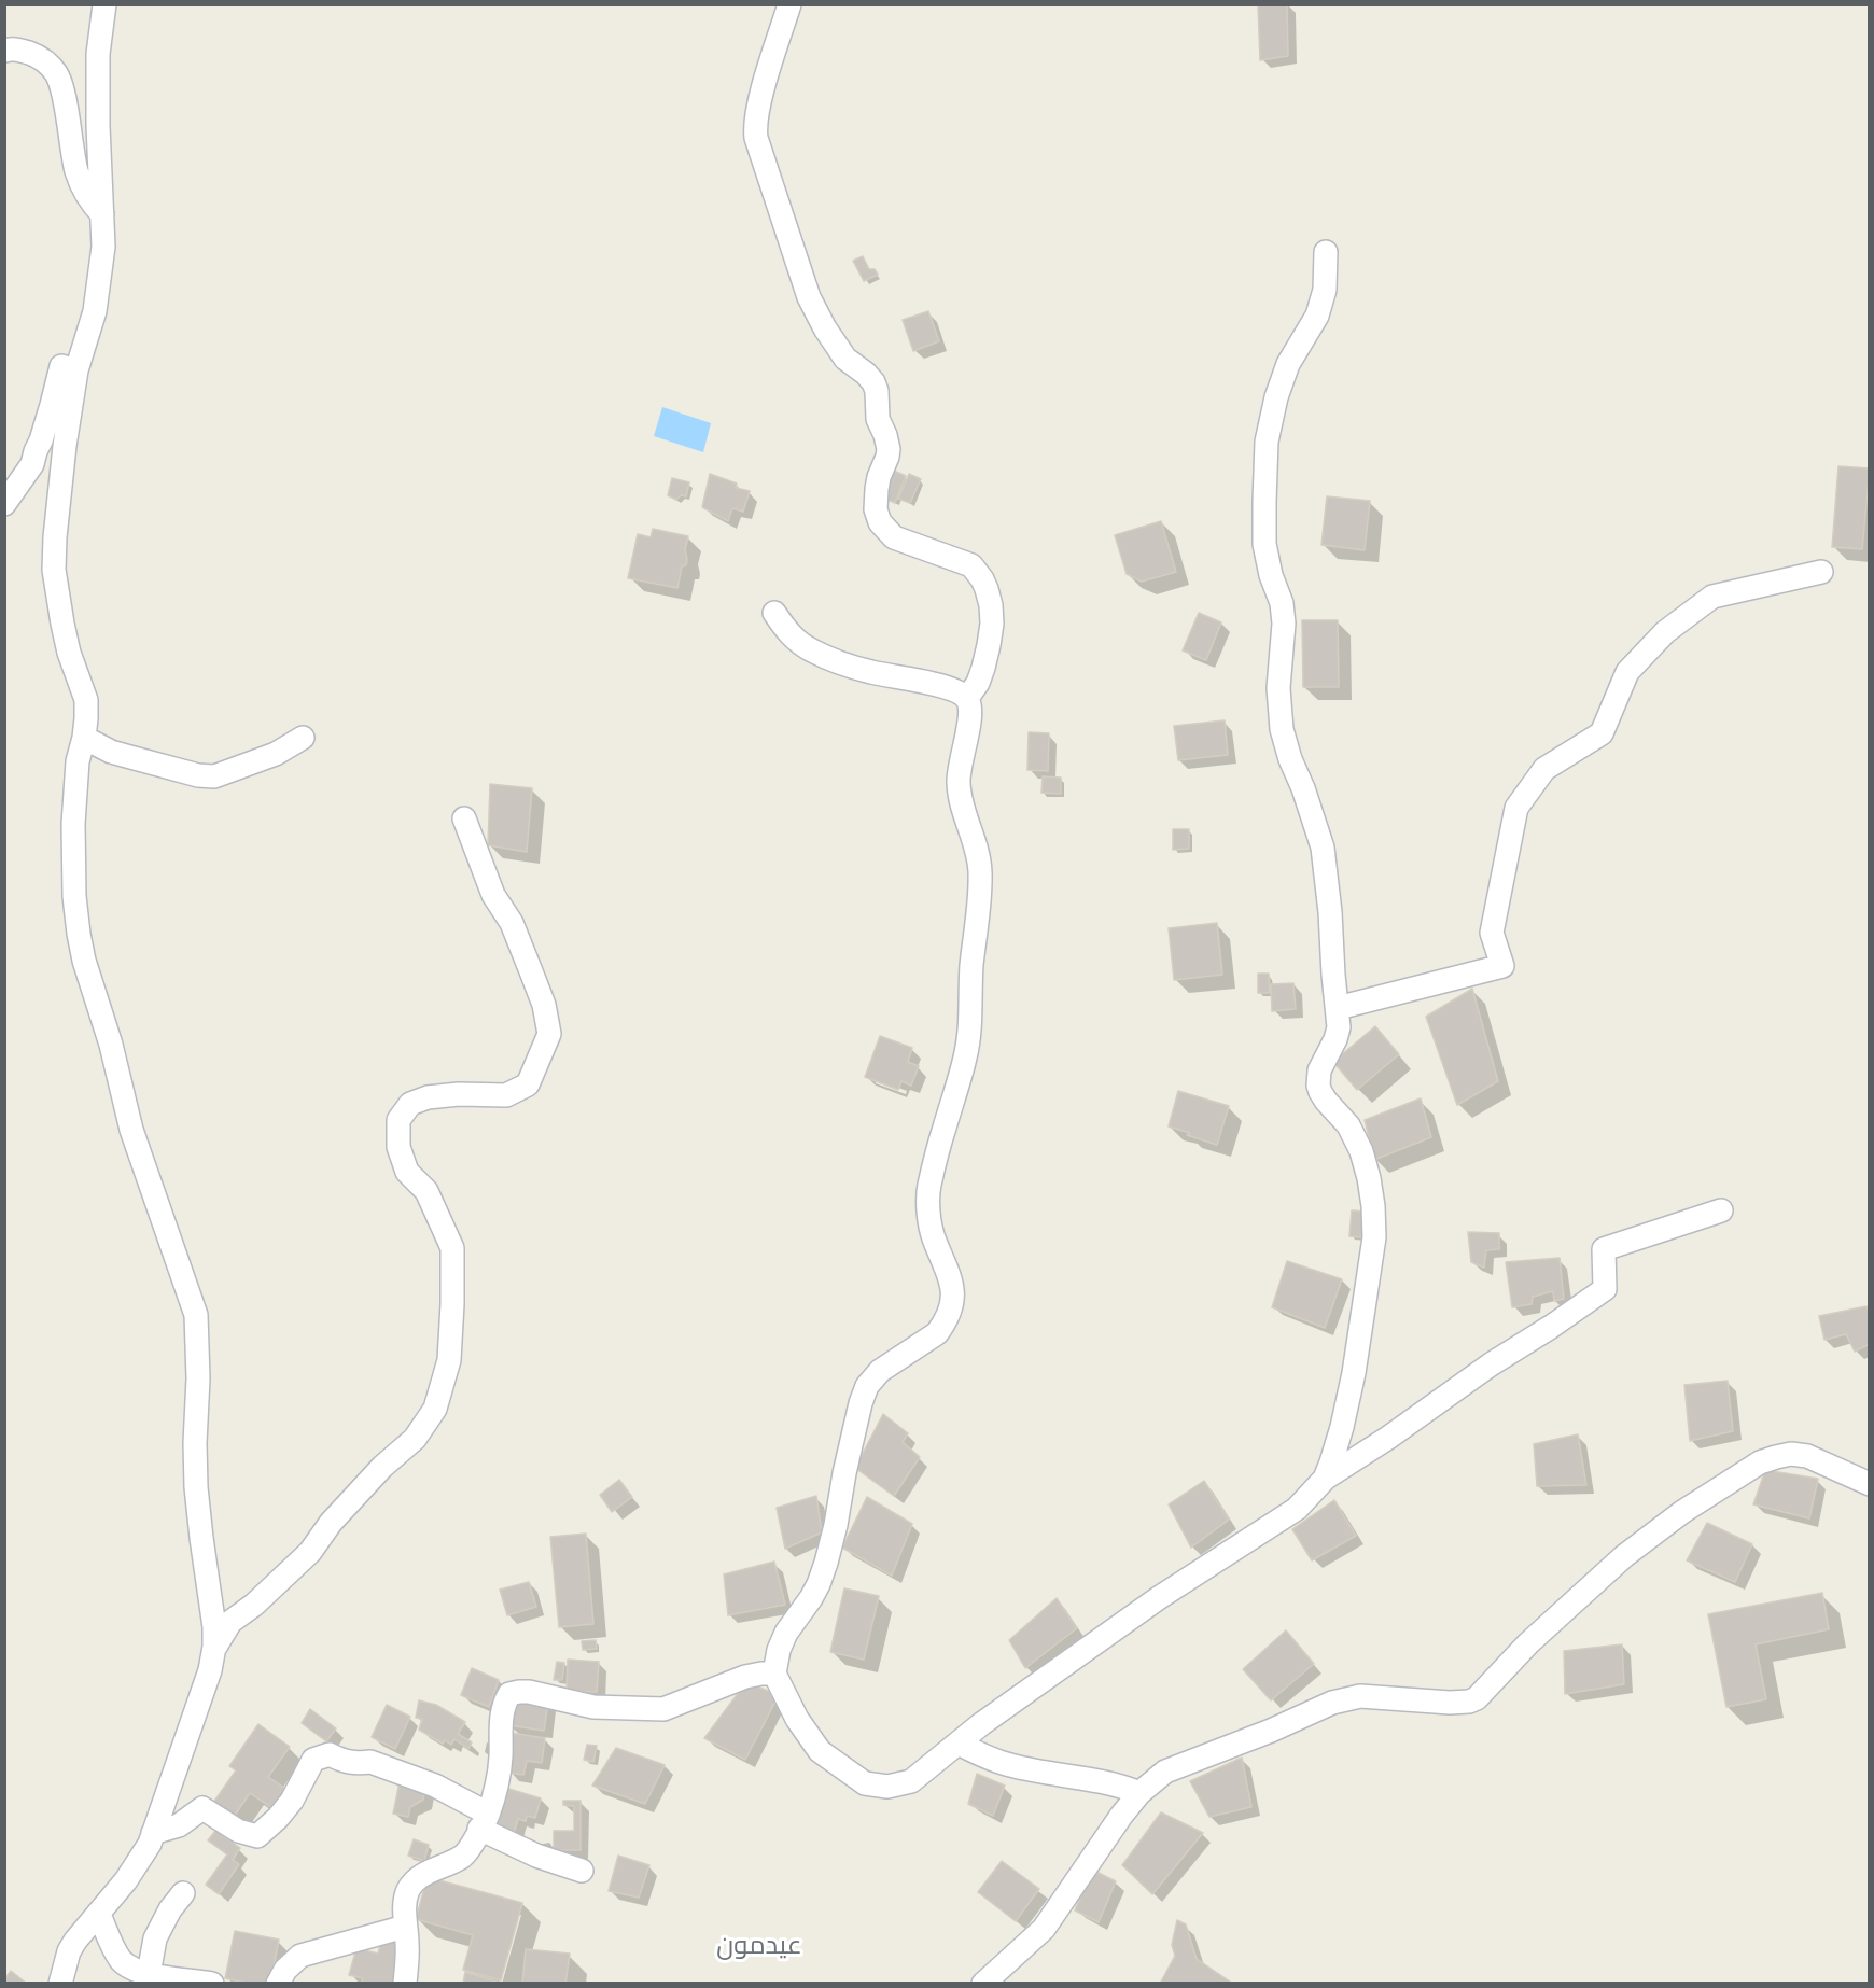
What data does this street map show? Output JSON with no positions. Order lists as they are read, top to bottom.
{
  "districts": ["عيدمون"]
}
